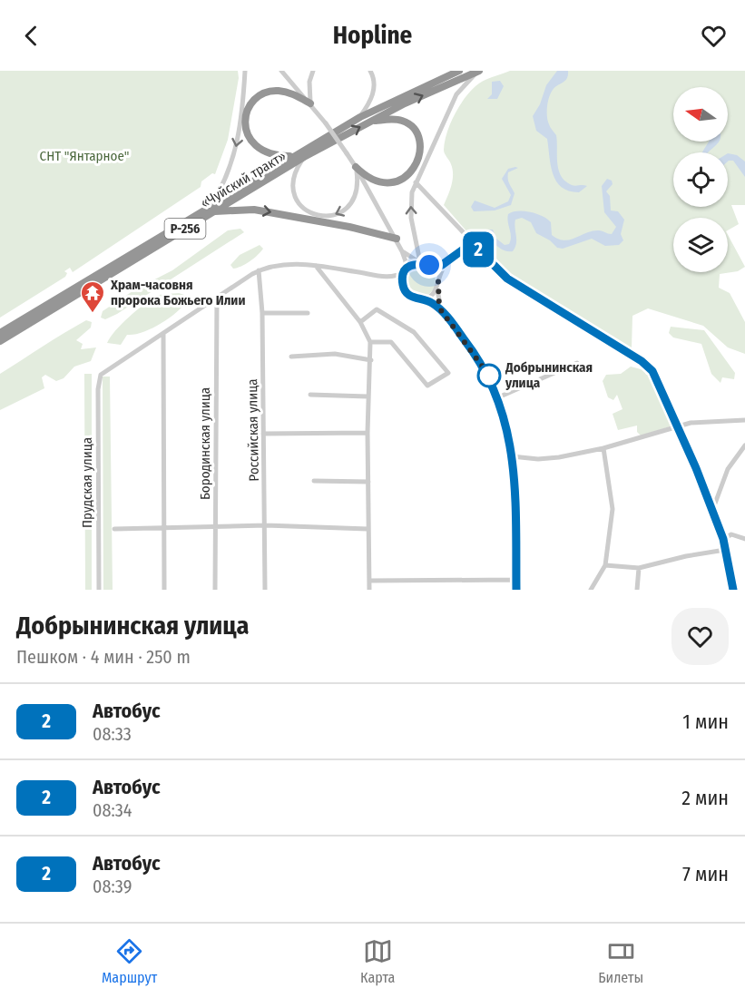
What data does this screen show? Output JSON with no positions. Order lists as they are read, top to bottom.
{
  "streets": {
    "highway": ["«Чуйский тракт»", "Р-256"],
    "street": ["Российская улица", "Бородинская улица", "Прудская улица"]
  },
  "parks": ["СНТ \"Янтарное\""],
  "places": {
    "temple": ["Храм-часовня пророка Божьего Илии"],
    "other": ["Добрынинская улица"]
  },
  "lines": ["bus line 2"],
  "north": "left",
  "page": {
    "header": "Hopline",
    "on_map": "2",
    "heading": ["Добрынинская улица", "Пешком · 4 мин · 250 m"],
    "list": [
      {
        "mark": "2",
        "name": "Автобус",
        "note": "08:33",
        "value": "1 мин"
      },
      {
        "mark": "2",
        "name": "Автобус",
        "note": "08:34",
        "value": "2 мин"
      },
      {
        "mark": "2",
        "name": "Автобус",
        "note": "08:39",
        "value": "7 мин"
      }
    ],
    "tabs": ["Маршрут", "Карта", "Билеты"]
  }
}
